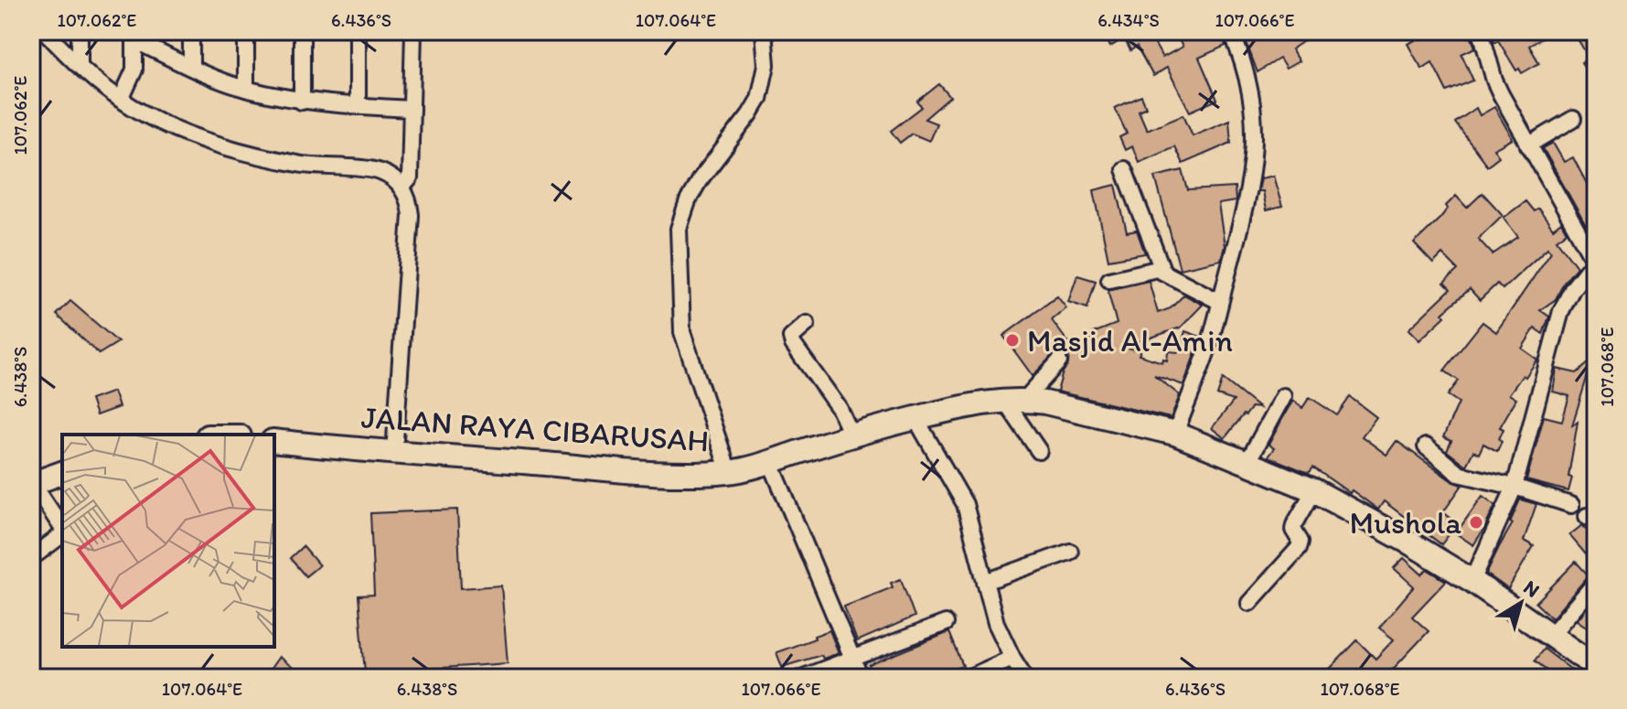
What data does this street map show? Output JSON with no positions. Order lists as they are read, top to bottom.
{
  "streets": {
    "main road": ["JALAN RAYA CIBARUSAH"]
  },
  "places": ["Masjid Al-Amin", "Mushola"],
  "north": "top right",
  "coordinates": [
    "107.062°E",
    "6.436°S",
    "107.064°E",
    "6.434°S",
    "107.066°E",
    "107.068°E",
    "6.438°S"
  ]
}
